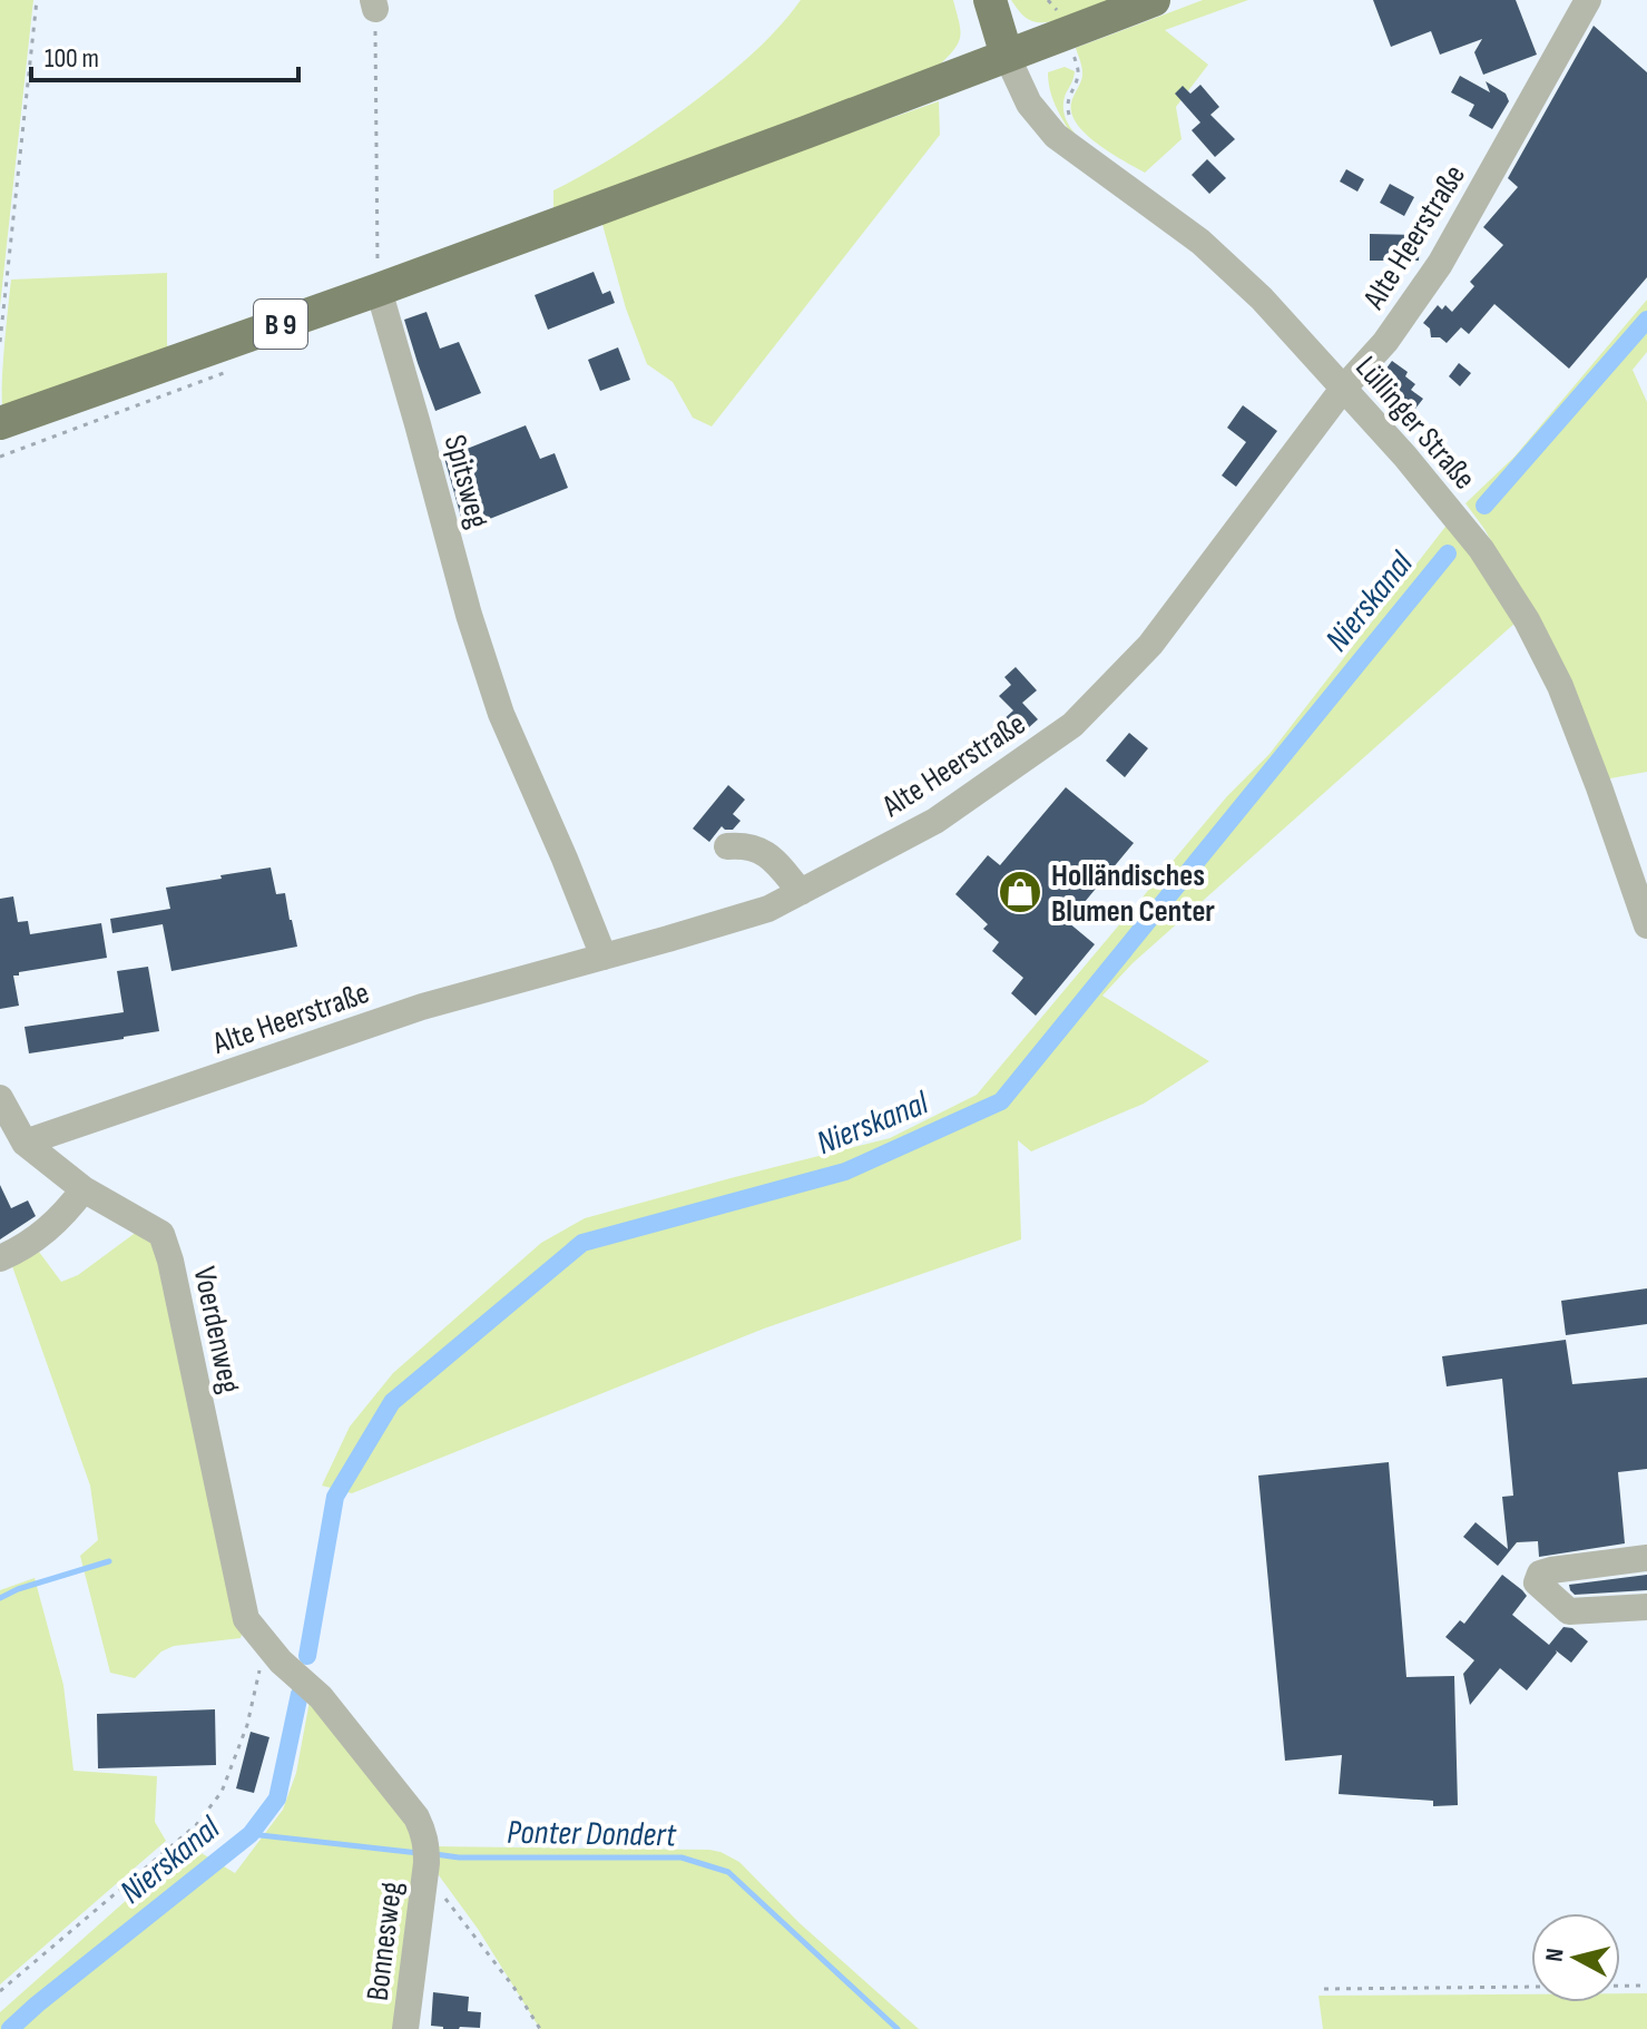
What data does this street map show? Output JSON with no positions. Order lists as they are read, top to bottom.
{
  "streets": {
    "main road": ["B 9"],
    "street": [
      "Alte Heerstraße",
      "Lüllinger Straße",
      "Spitsweg",
      "Voerdenweg",
      "Bonnesweg"
    ]
  },
  "crossings": [
    ["Alte Heerstraße", "Lüllinger Straße"],
    ["Alte Heerstraße", "Spitsweg"],
    ["Alte Heerstraße", "Voerdenweg"],
    ["B 9", "Lüllinger Straße"],
    ["B 9", "Spitsweg"],
    ["Voerdenweg", "Bonnesweg"]
  ],
  "water": ["Nierskanal", "Ponter Dondert"],
  "places": {
    "shop": ["Holländisches Blumen Center"]
  },
  "scale_bar": "100 m",
  "north": "left"
}
